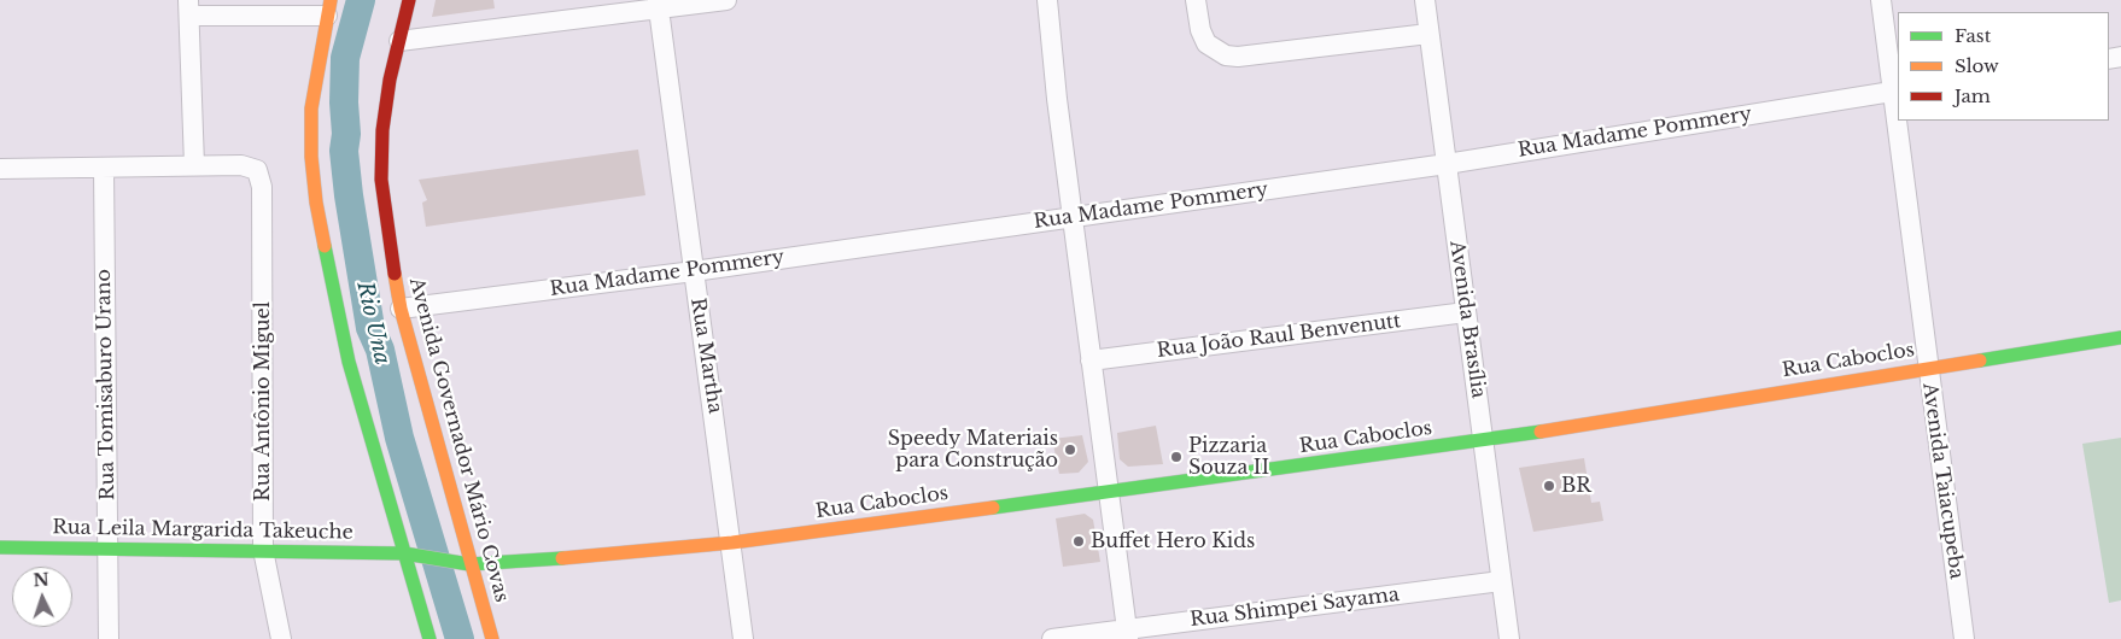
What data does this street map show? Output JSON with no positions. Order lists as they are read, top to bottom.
{
  "streets": {
    "main road": ["Rua Caboclos", "Avenida Governador Mário Covas", "Rua Leila Margarida Takeuche"],
    "street": [
      "Rua Madame Pommery",
      "Avenida Brasília",
      "Rua João Raul Benvenutt",
      "Rua Martha",
      "Rua Tomisaburo Urano",
      "Rua Antônio Miguel",
      "Avenida Taiacupeba",
      "Rua Shimpei Sayama"
    ]
  },
  "crossings": [
    ["Rua Madame Pommery", "Avenida Brasília"],
    ["Rua Madame Pommery", "Rua Martha"],
    ["Rua Madame Pommery", "Avenida Governador Mário Covas"],
    ["Rua Madame Pommery", "Avenida Taiacupeba"],
    ["Avenida Brasília", "Rua João Raul Benvenutt"],
    ["Avenida Brasília", "Rua Caboclos"],
    ["Avenida Brasília", "Rua Shimpei Sayama"],
    ["Rua Martha", "Rua Caboclos"],
    ["Rua Caboclos", "Avenida Governador Mário Covas"],
    ["Rua Caboclos", "Avenida Taiacupeba"],
    ["Rua Caboclos", "Rua Leila Margarida Takeuche"],
    ["Rua Tomisaburo Urano", "Rua Leila Margarida Takeuche"],
    ["Rua Antônio Miguel", "Rua Leila Margarida Takeuche"]
  ],
  "water": ["Rio Una"],
  "places": [
    "Speedy Materiais para Construção",
    "Pizzaria Souza II",
    "BR",
    "Buffet Hero Kids"
  ],
  "legend": ["Fast", "Slow", "Jam"],
  "north": "top"
}
